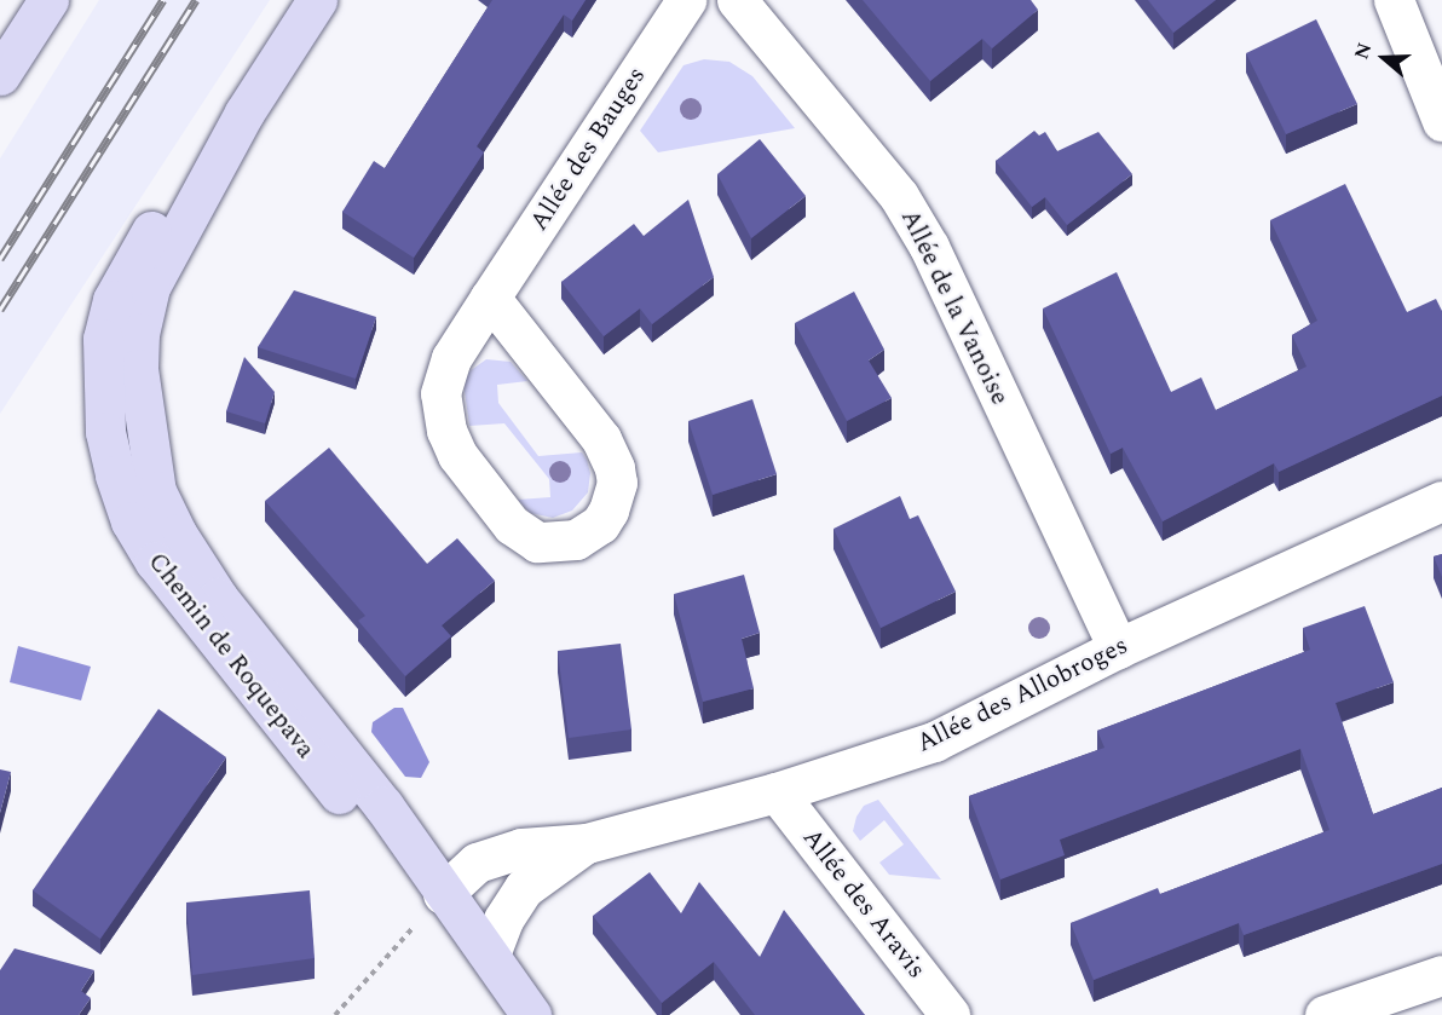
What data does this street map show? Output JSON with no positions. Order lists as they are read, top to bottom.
{
  "streets": {
    "street": [
      "Allée des Bauges",
      "Allée de la Vanoise",
      "Chemin de Roquepava",
      "Allée des Allobroges",
      "Allée des Aravis"
    ]
  },
  "crossings": [
    ["Allée de la Vanoise", "Allée des Allobroges"],
    ["Chemin de Roquepava", "Allée des Allobroges"],
    ["Allée des Allobroges", "Allée des Aravis"]
  ],
  "north": "left"
}
